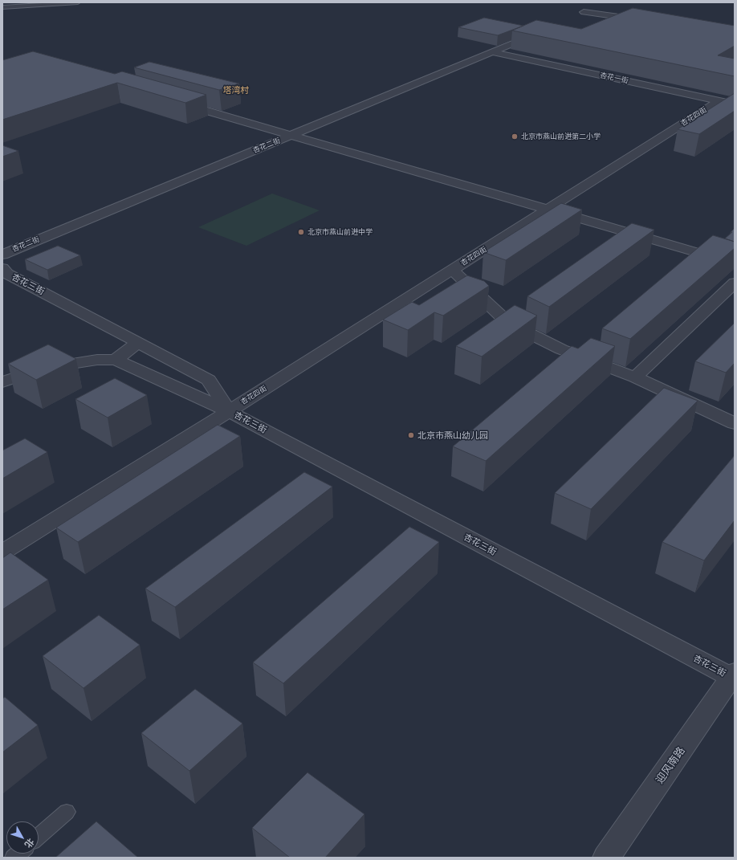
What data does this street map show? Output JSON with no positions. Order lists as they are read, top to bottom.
{
  "streets": {
    "street": [
      "杏花一街",
      "杏花四街",
      "杏花二街",
      "杏花三街",
      "迎风南路"
    ]
  },
  "crossings": [
    ["杏花一街", "杏花四街"],
    ["杏花一街", "杏花二街"],
    ["杏花四街", "杏花三街"],
    ["杏花三街", "迎风南路"]
  ],
  "districts": ["塔湾村"],
  "places": ["北京市燕山前进第二小学", "北京市燕山前进中学", "北京市燕山幼儿园"],
  "north": "bottom right"
}
